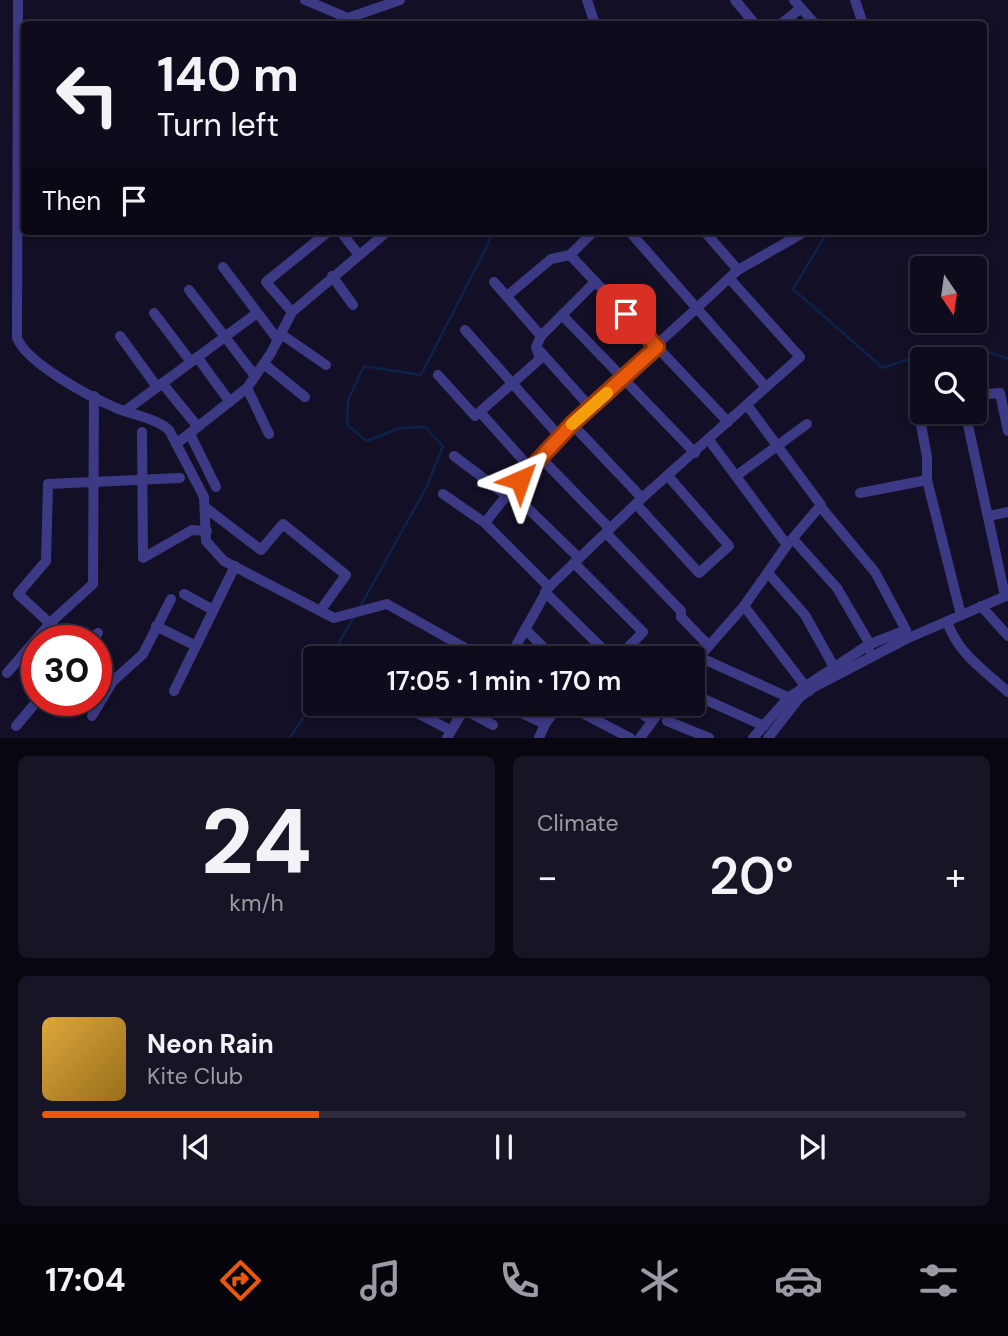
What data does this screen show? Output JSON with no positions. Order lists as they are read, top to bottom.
{
  "north": "bottom",
  "page": {
    "turn": ["140 m", "Turn left"],
    "then": "Then",
    "limit": "30",
    "trip": "17:05 · 1 min · 170 m",
    "tile": [
      ["24", "km/h"],
      "Climate"
    ],
    "heat": ["−", "20°", "+"],
    "song": ["Neon Rain", "Kite Club"],
    "tabs": "17:04"
  }
}
